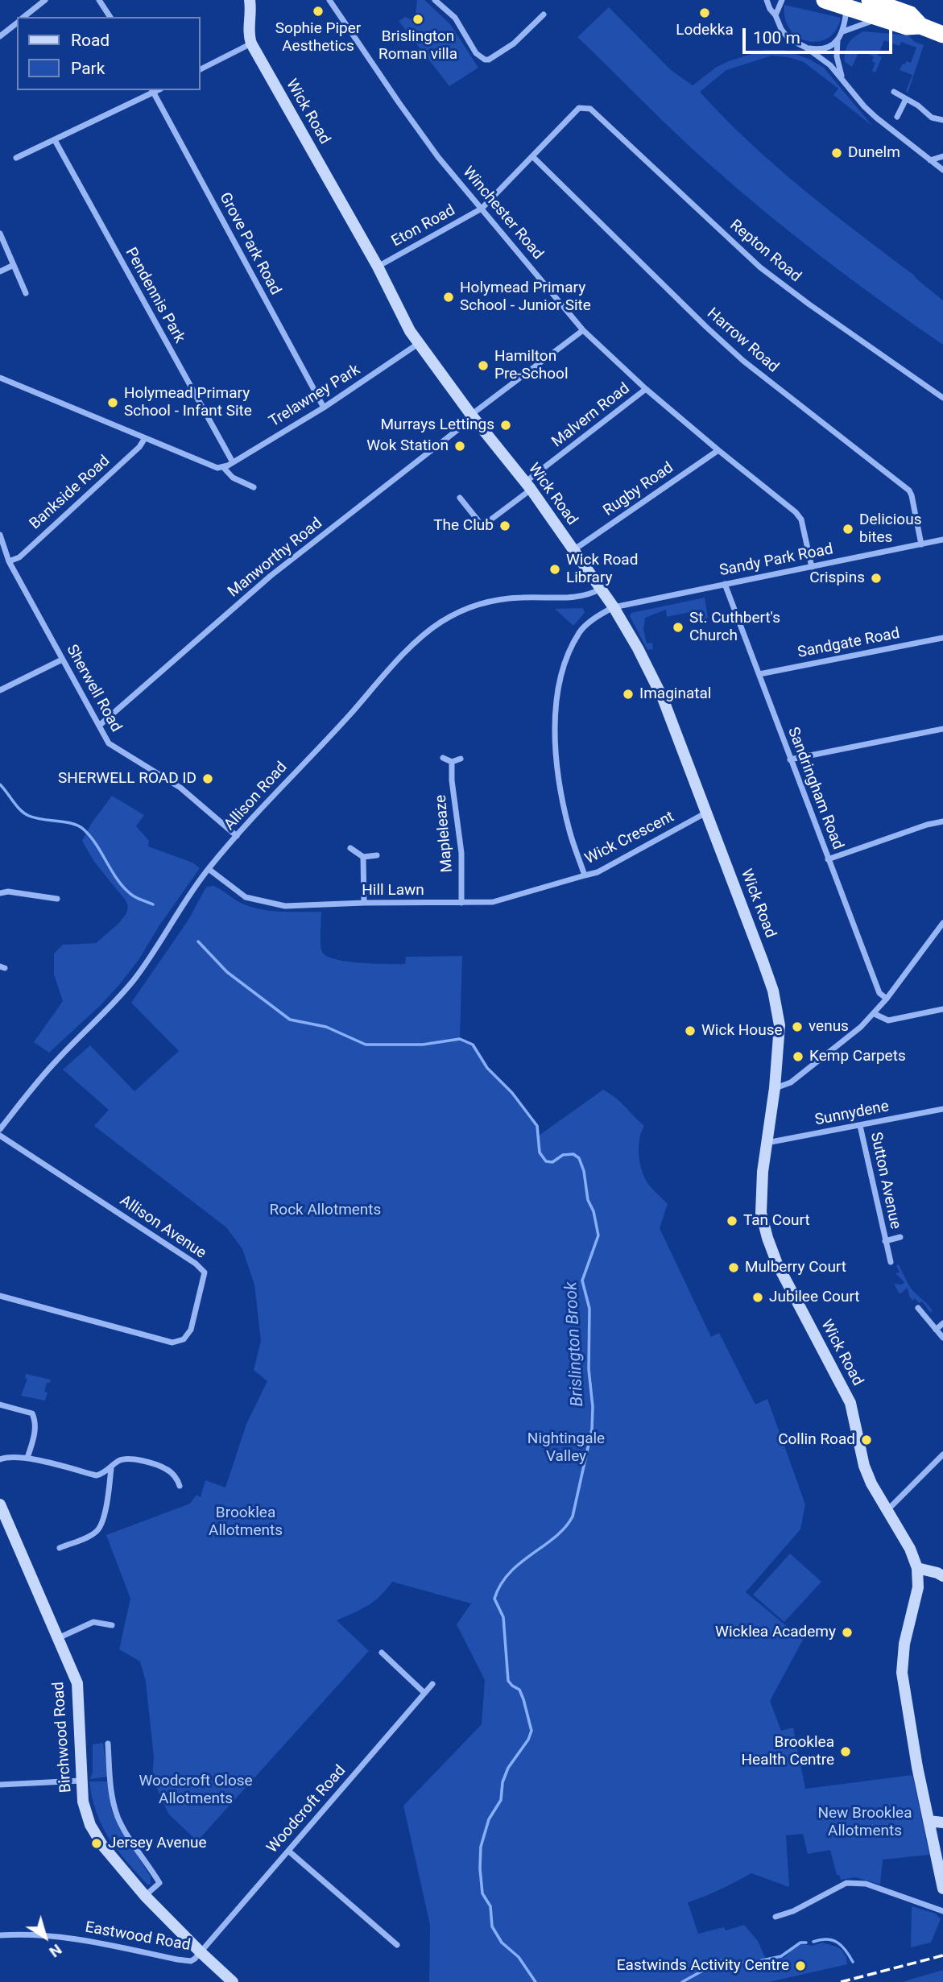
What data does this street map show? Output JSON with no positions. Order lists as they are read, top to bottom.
{
  "streets": {
    "street": [
      "Wick Road",
      "Winchester Road",
      "Eton Road",
      "Grove Park Road",
      "Repton Road",
      "Pendennis Park",
      "Harrow Road",
      "Trelawney Park",
      "Malvern Road",
      "Rugby Road",
      "Bankside Road",
      "Manworthy Road",
      "Sandy Park Road",
      "Sandgate Road",
      "Sherwell Road",
      "Sandringham Road",
      "Allison Road",
      "Mapleleaze",
      "Wick Crescent",
      "Hill Lawn",
      "Sunnydene",
      "Sutton Avenue",
      "Allison Avenue",
      "Birchwood Road",
      "Woodcroft Road",
      "Eastwood Road"
    ]
  },
  "crossings": [
    ["Wick Road", "Eton Road"],
    ["Wick Road", "Trelawney Park"],
    ["Wick Road", "Malvern Road"],
    ["Wick Road", "Rugby Road"],
    ["Wick Road", "Manworthy Road"],
    ["Wick Road", "Sandy Park Road"],
    ["Wick Road", "Allison Road"],
    ["Wick Road", "Wick Crescent"],
    ["Wick Road", "Sunnydene"],
    ["Winchester Road", "Eton Road"],
    ["Winchester Road", "Malvern Road"],
    ["Winchester Road", "Rugby Road"],
    ["Winchester Road", "Manworthy Road"],
    ["Winchester Road", "Sandy Park Road"],
    ["Eton Road", "Repton Road"],
    ["Eton Road", "Harrow Road"],
    ["Grove Park Road", "Trelawney Park"],
    ["Pendennis Park", "Trelawney Park"],
    ["Harrow Road", "Sandy Park Road"],
    ["Bankside Road", "Sherwell Road"],
    ["Manworthy Road", "Sherwell Road"],
    ["Sandy Park Road", "Sandringham Road"],
    ["Sandy Park Road", "Wick Crescent"],
    ["Sandgate Road", "Sandringham Road"],
    ["Sherwell Road", "Allison Road"],
    ["Allison Road", "Hill Lawn"],
    ["Mapleleaze", "Hill Lawn"],
    ["Wick Crescent", "Hill Lawn"],
    ["Sunnydene", "Sutton Avenue"],
    ["Birchwood Road", "Woodcroft Road"],
    ["Birchwood Road", "Eastwood Road"],
    ["Woodcroft Road", "Eastwood Road"]
  ],
  "water": ["Brislington Brook"],
  "parks": [
    "Rock Allotments",
    "Nightingale Valley",
    "Brooklea Allotments",
    "Woodcroft Close Allotments",
    "New Brooklea Allotments"
  ],
  "places": [
    "Sophie Piper Aesthetics",
    "Lodekka",
    "Brislington Roman villa",
    "Dunelm",
    "Holymead Primary School - Junior Site",
    "Hamilton Pre-School",
    "Holymead Primary School - Infant Site",
    "Murrays Lettings",
    "Wok Station",
    "The Club",
    "Delicious bites",
    "Wick Road Library",
    "Crispins",
    "St. Cuthbert's Church",
    "Imaginatal",
    "SHERWELL ROAD ID",
    "venus",
    "Wick House",
    "Kemp Carpets",
    "Tan Court",
    "Mulberry Court",
    "Jubilee Court",
    "Collin Road",
    "Wicklea Academy",
    "Brooklea Health Centre",
    "Jersey Avenue",
    "Eastwinds Activity Centre"
  ],
  "legend": ["Road", "Park"],
  "scale_bar": "100 m",
  "north": "bottom right"
}
